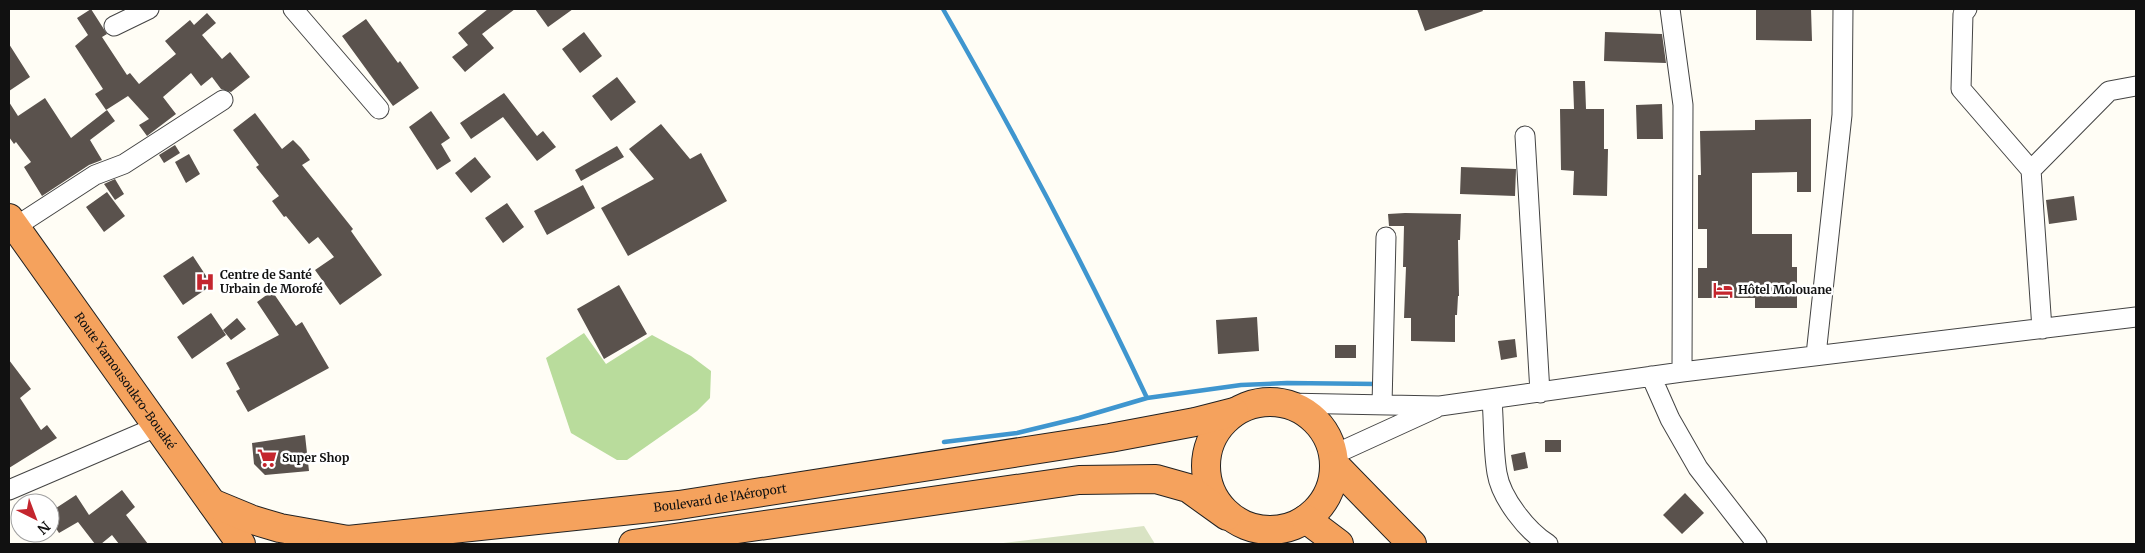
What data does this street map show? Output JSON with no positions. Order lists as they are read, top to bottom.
{
  "streets": {
    "highway": ["Route Yamousoukro-Bouaké", "Boulevard de l'Aéroport"]
  },
  "crossings": [
    ["Route Yamousoukro-Bouaké", "Boulevard de l'Aéroport"]
  ],
  "places": {
    "hospital": ["Centre de Santé Urbain de Morofé"],
    "hotel": ["Hôtel Molouane"],
    "supermarket": ["Super Shop"]
  },
  "north": "bottom right"
}
